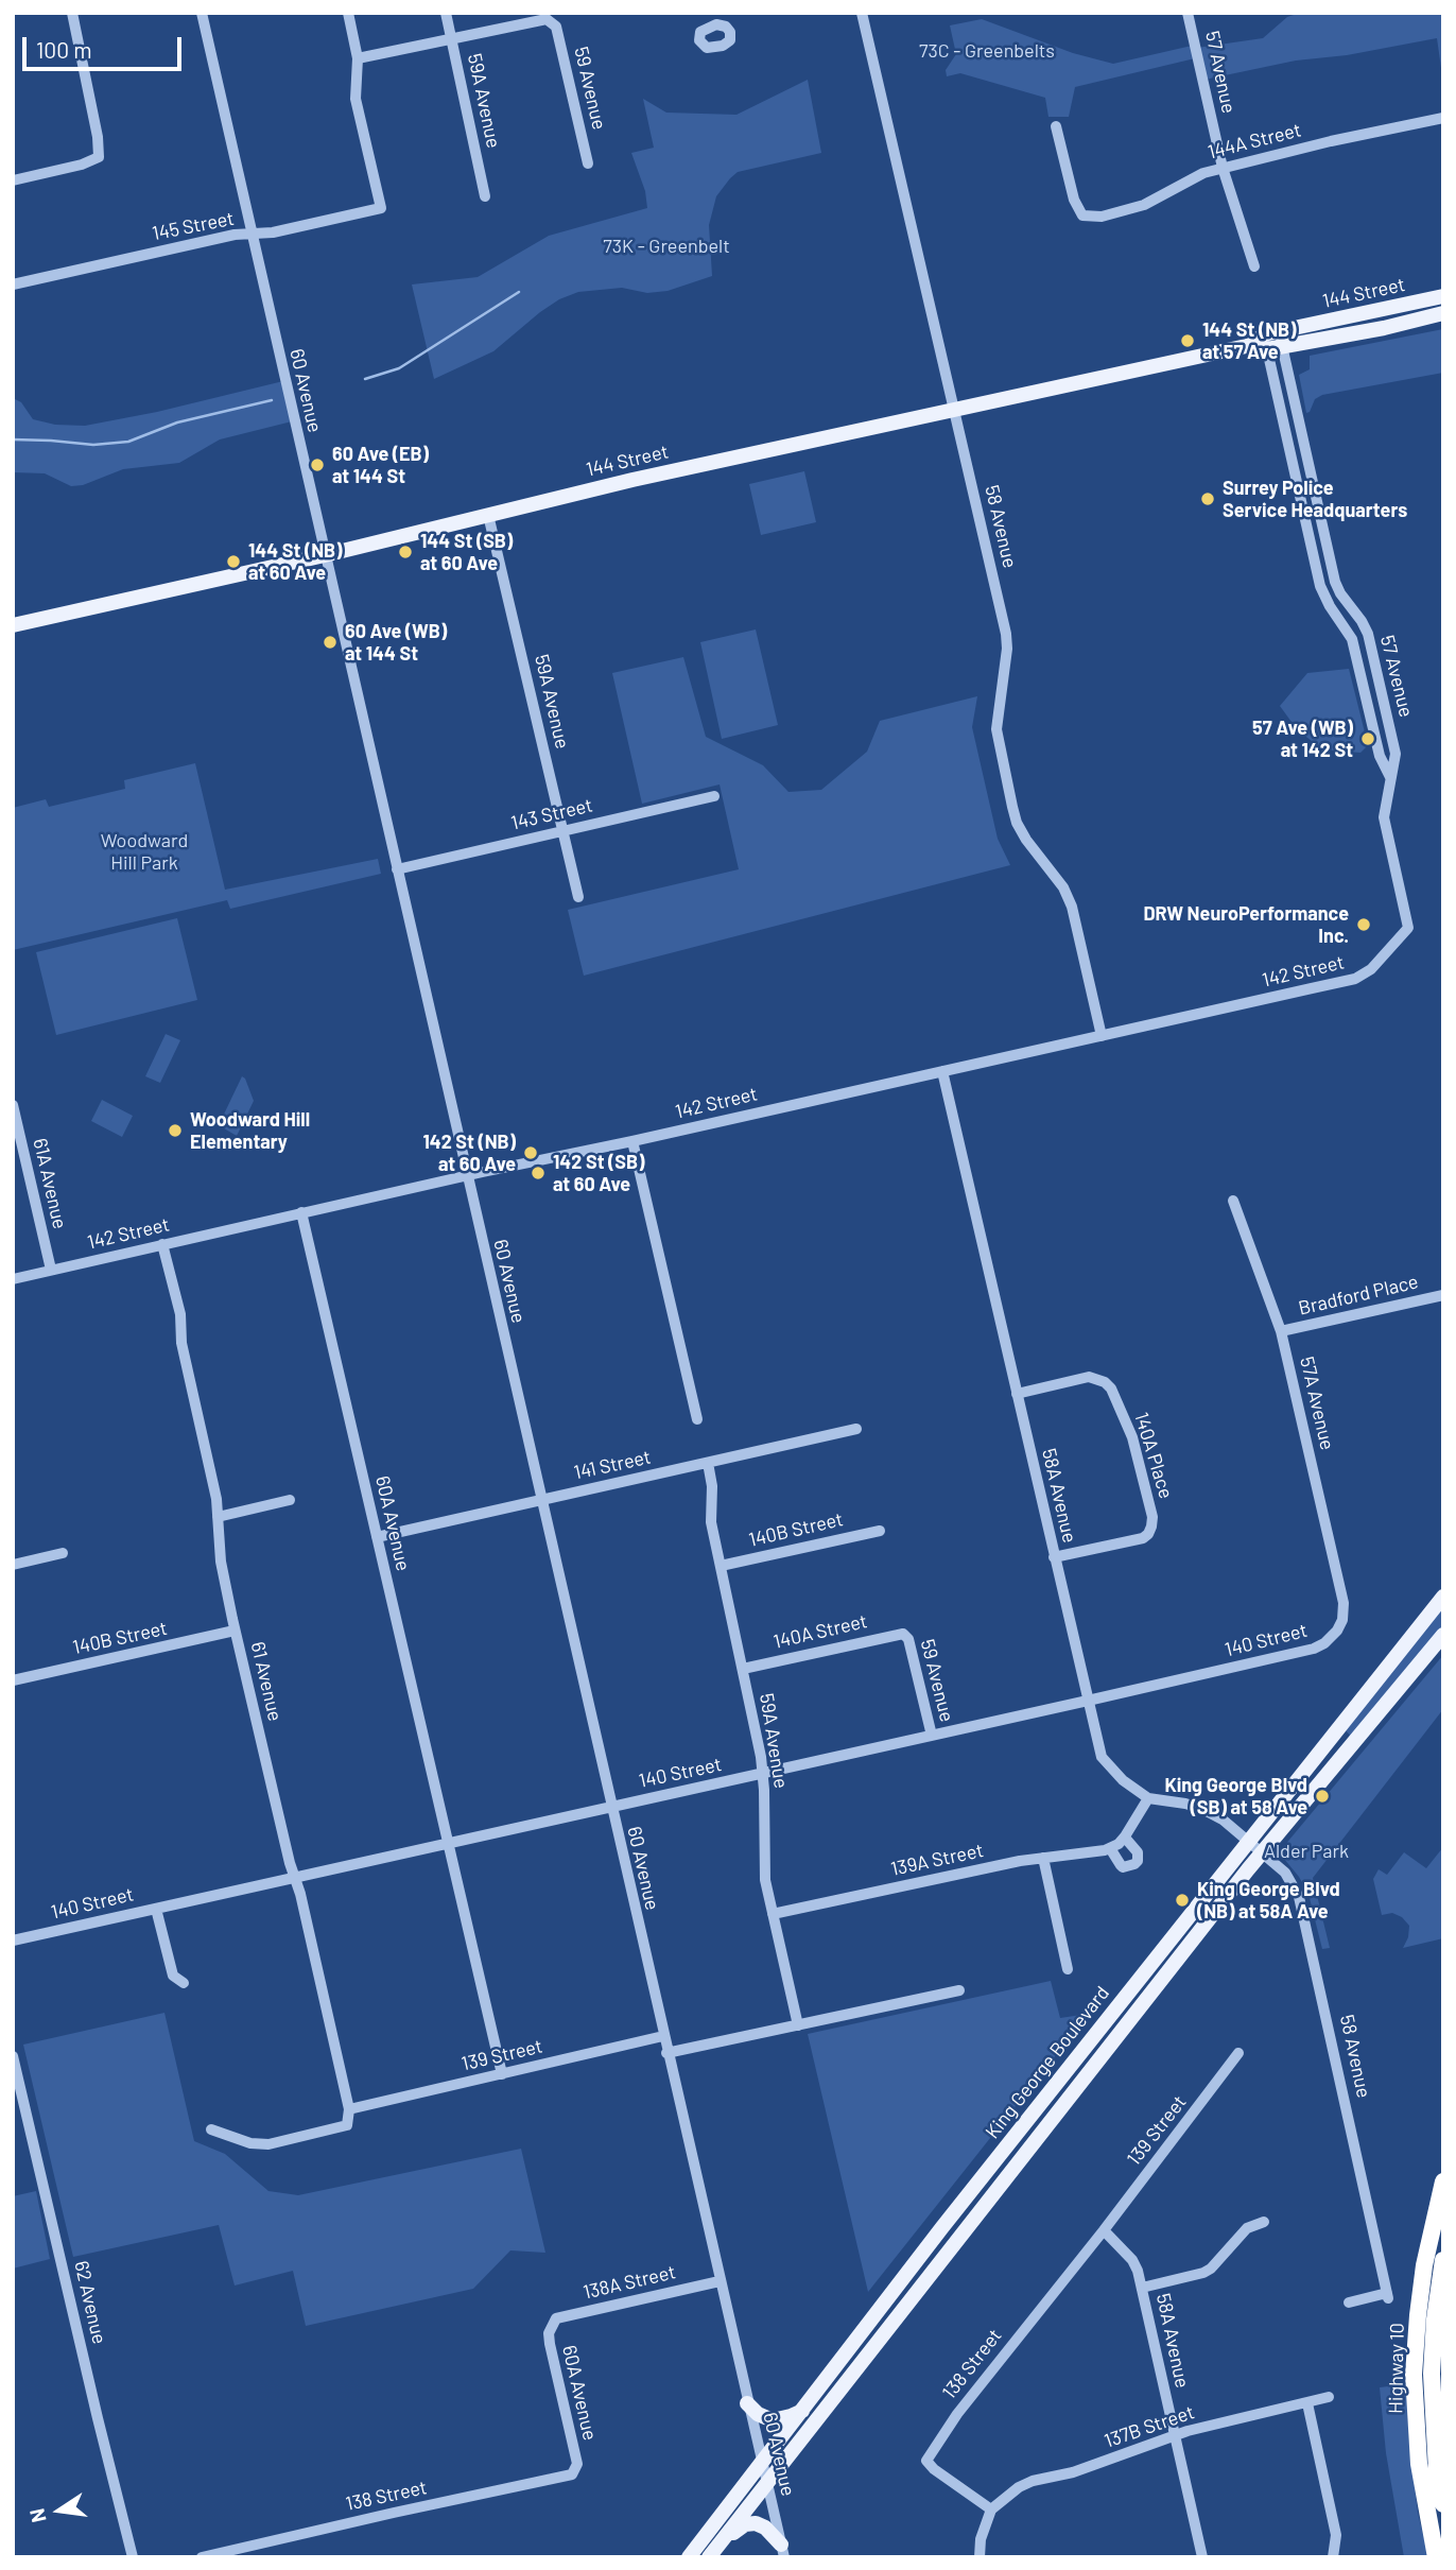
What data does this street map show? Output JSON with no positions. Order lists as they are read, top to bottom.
{
  "streets": {
    "highway": ["Highway 10"],
    "main road": ["144 Street", "King George Boulevard"],
    "street": [
      "57 Avenue",
      "59 Avenue",
      "59A Avenue",
      "144A Street",
      "145 Street",
      "60 Avenue",
      "58 Avenue",
      "143 Street",
      "142 Street",
      "61A Avenue",
      "Bradford Place",
      "57A Avenue",
      "140A Place",
      "141 Street",
      "58A Avenue",
      "60A Avenue",
      "140B Street",
      "140A Street",
      "140 Street",
      "61 Avenue",
      "139A Street",
      "139 Street",
      "138A Street",
      "62 Avenue",
      "138 Street",
      "137B Street"
    ]
  },
  "crossings": [
    ["57 Avenue", "144A Street"],
    ["57 Avenue", "144 Street"],
    ["57 Avenue", "142 Street"],
    ["59 Avenue", "59A Avenue"],
    ["59 Avenue", "140A Street"],
    ["59 Avenue", "140 Street"],
    ["59A Avenue", "144 Street"],
    ["59A Avenue", "143 Street"],
    ["59A Avenue", "141 Street"],
    ["59A Avenue", "140B Street"],
    ["59A Avenue", "140A Street"],
    ["59A Avenue", "140 Street"],
    ["59A Avenue", "139A Street"],
    ["145 Street", "60 Avenue"],
    ["144 Street", "60 Avenue"],
    ["144 Street", "58 Avenue"],
    ["60 Avenue", "143 Street"],
    ["60 Avenue", "142 Street"],
    ["60 Avenue", "141 Street"],
    ["60 Avenue", "140 Street"],
    ["60 Avenue", "139 Street"],
    ["60 Avenue", "King George Boulevard"],
    ["60 Avenue", "138A Street"],
    ["58 Avenue", "142 Street"],
    ["58 Avenue", "58A Avenue"],
    ["58 Avenue", "King George Boulevard"],
    ["142 Street", "61A Avenue"],
    ["142 Street", "58A Avenue"],
    ["142 Street", "60A Avenue"],
    ["142 Street", "61 Avenue"],
    ["Bradford Place", "57A Avenue"],
    ["57A Avenue", "140 Street"],
    ["140A Place", "58A Avenue"],
    ["141 Street", "60A Avenue"],
    ["58A Avenue", "140 Street"],
    ["58A Avenue", "139A Street"],
    ["58A Avenue", "139 Street"],
    ["58A Avenue", "King George Boulevard"],
    ["58A Avenue", "138 Street"],
    ["58A Avenue", "137B Street"],
    ["60A Avenue", "140 Street"],
    ["60A Avenue", "139 Street"],
    ["60A Avenue", "138A Street"],
    ["60A Avenue", "138 Street"],
    ["140B Street", "61 Avenue"],
    ["140 Street", "61 Avenue"],
    ["61 Avenue", "139 Street"],
    ["139 Street", "138 Street"],
    ["138 Street", "137B Street"]
  ],
  "parks": [
    "73C - Greenbelts",
    "73K - Greenbelt",
    "Woodward Hill Park",
    "Alder Park"
  ],
  "places": [
    "144 St (NB) at 57 Ave",
    "60 Ave (EB) at 144 St",
    "Surrey Police Service Headquarters",
    "144 St (SB) at 60 Ave",
    "144 St (NB) at 60 Ave",
    "60 Ave (WB) at 144 St",
    "57 Ave (WB) at 142 St",
    "DRW NeuroPerformance Inc.",
    "Woodward Hill Elementary",
    "142 St (NB) at 60 Ave",
    "142 St (SB) at 60 Ave",
    "King George Blvd (SB) at 58 Ave",
    "King George Blvd (NB) at 58A Ave"
  ],
  "scale_bar": "100 m",
  "north": "left"
}
